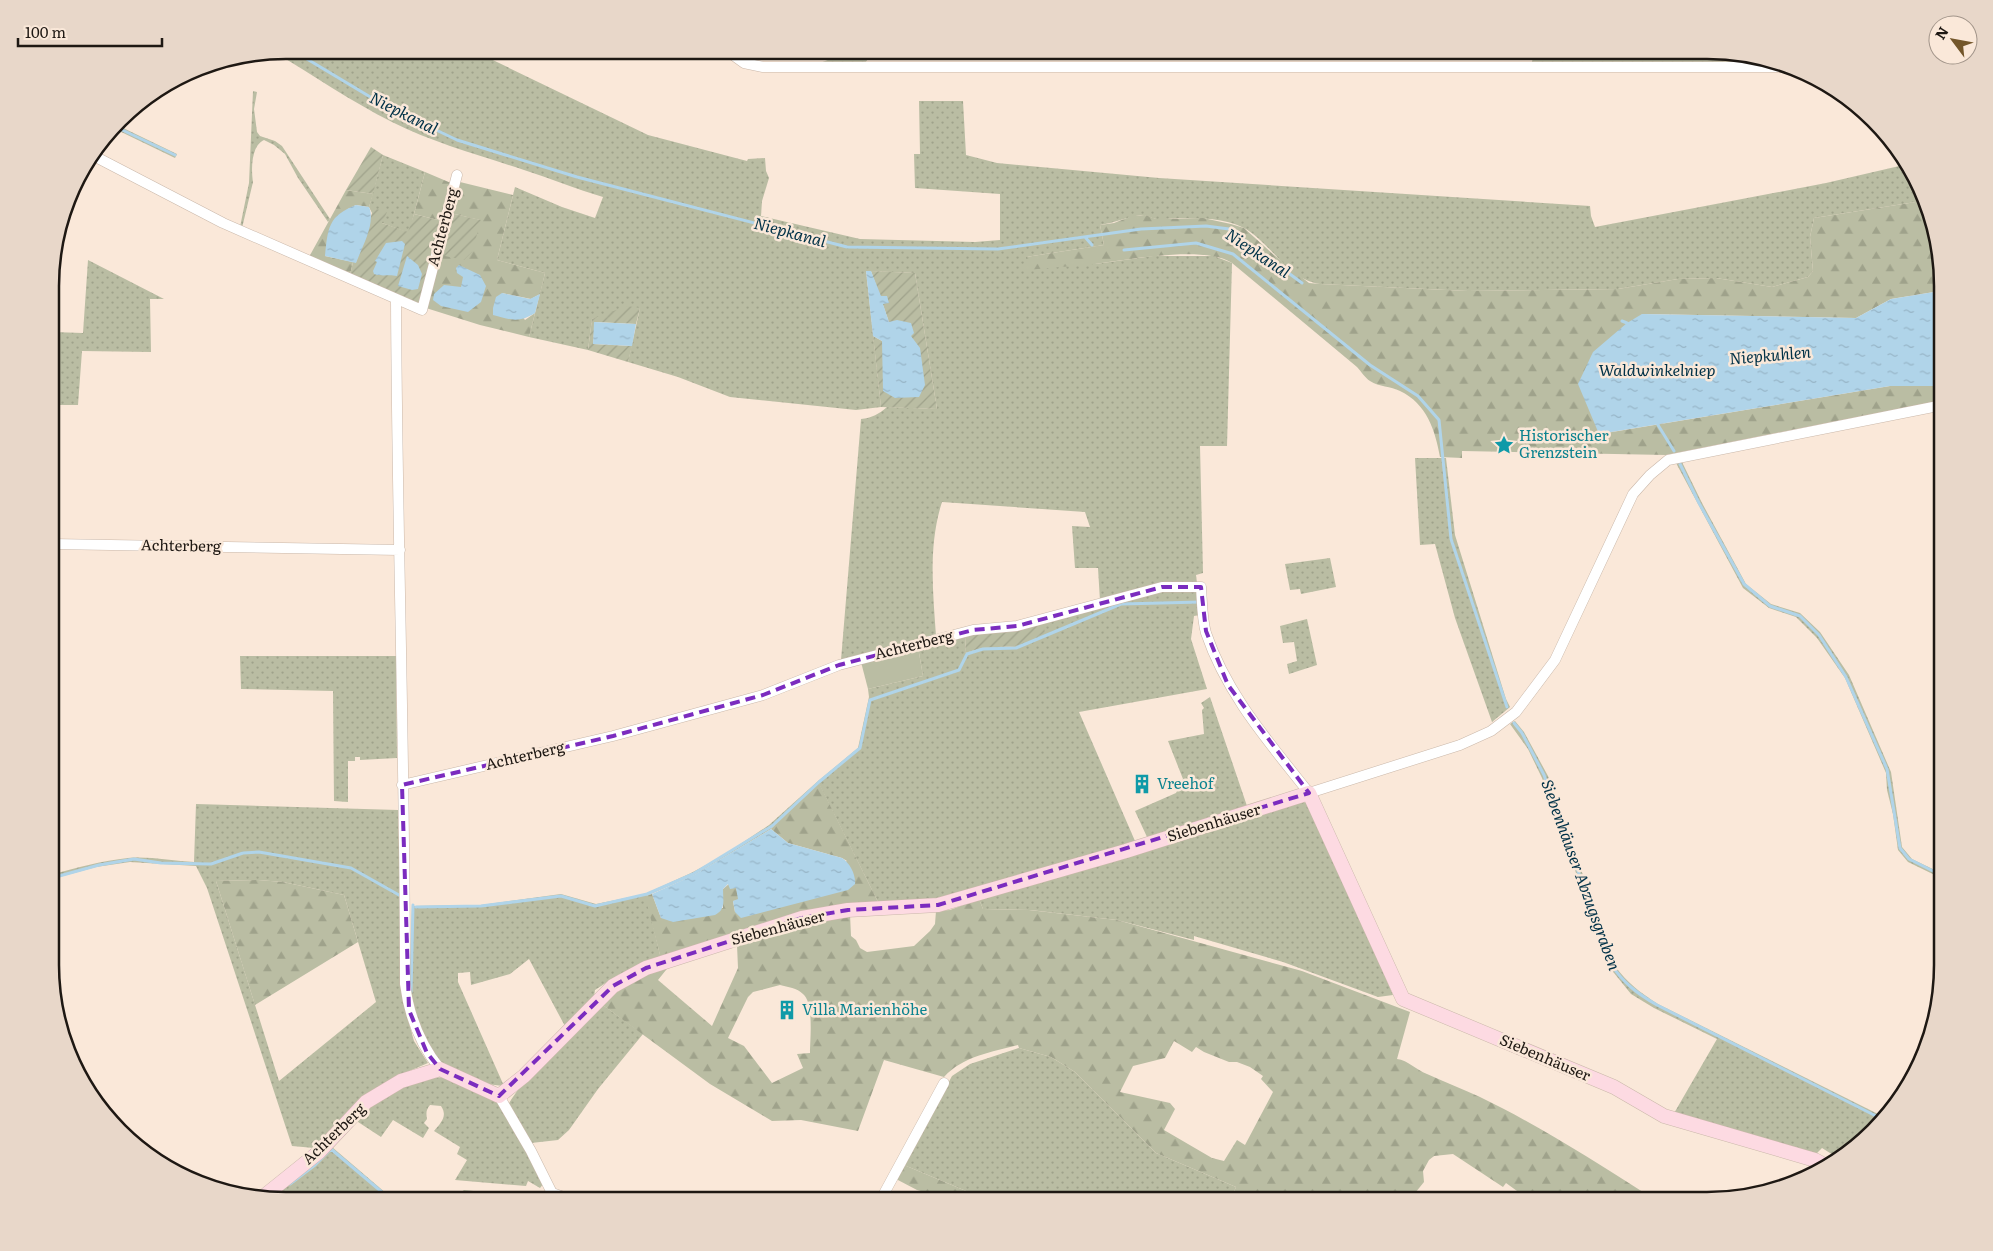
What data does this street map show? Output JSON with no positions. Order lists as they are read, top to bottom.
{
  "streets": {
    "street": ["Achterberg", "Siebenhäuser"]
  },
  "crossings": [
    ["Achterberg", "Siebenhäuser"]
  ],
  "water": [
    "Niepkanal",
    "Niepkuhlen",
    "Waldwinkelniep",
    "Siebenhäuser Abzugsgraben"
  ],
  "places": {
    "place": ["Historischer Grenzstein"],
    "building": ["Vreehof", "Villa Marienhöhe"]
  },
  "scale_bar": "100 m",
  "north": "top left"
}
